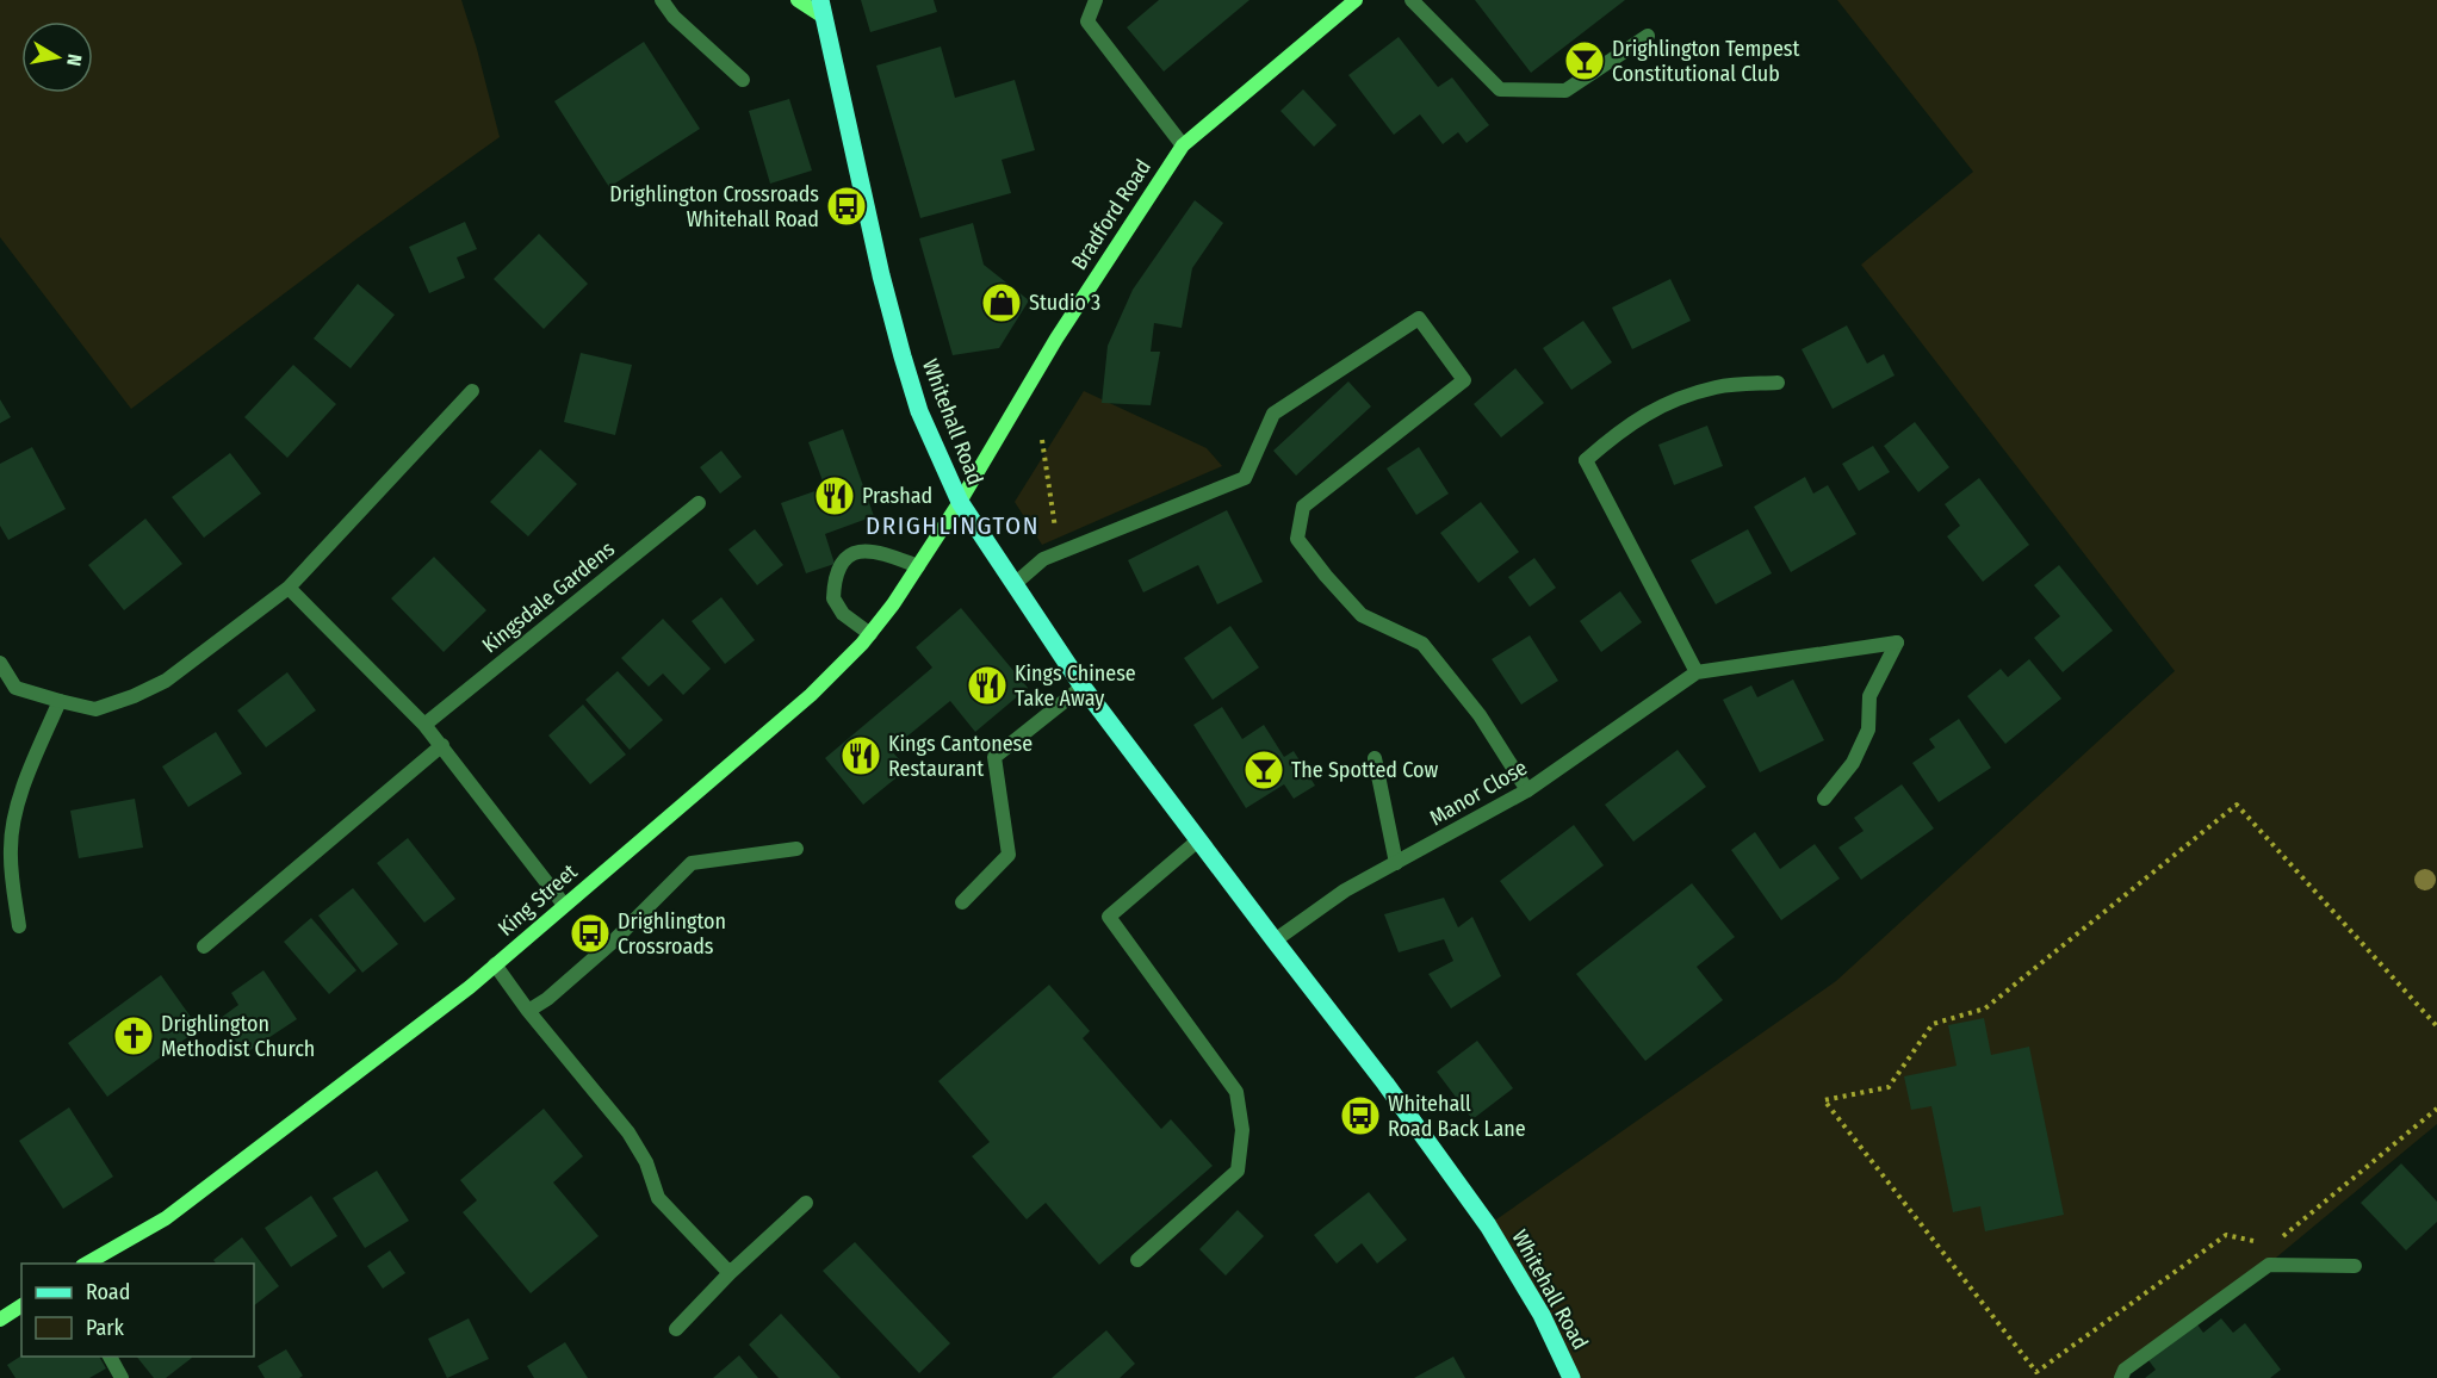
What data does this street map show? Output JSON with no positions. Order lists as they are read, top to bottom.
{
  "streets": {
    "main road": ["Bradford Road", "Whitehall Road", "King Street"],
    "street": ["Kingsdale Gardens", "Manor Close"]
  },
  "crossings": [
    ["Bradford Road", "Whitehall Road"],
    ["Bradford Road", "King Street"],
    ["Whitehall Road", "Manor Close"],
    ["Whitehall Road", "King Street"]
  ],
  "districts": ["DRIGHLINGTON"],
  "places": {
    "bar": ["Drighlington Tempest Constitutional Club", "The Spotted Cow"],
    "bus stop": ["Drighlington Crossroads Whitehall Road", "Drighlington Crossroads", "Whitehall Road Back Lane"],
    "shop": ["Studio 3"],
    "restaurant": ["Prashad", "Kings Chinese Take Away", "Kings Cantonese Restaurant"],
    "church": ["Drighlington Methodist Church"]
  },
  "legend": ["Road", "Park"],
  "north": "right"
}
